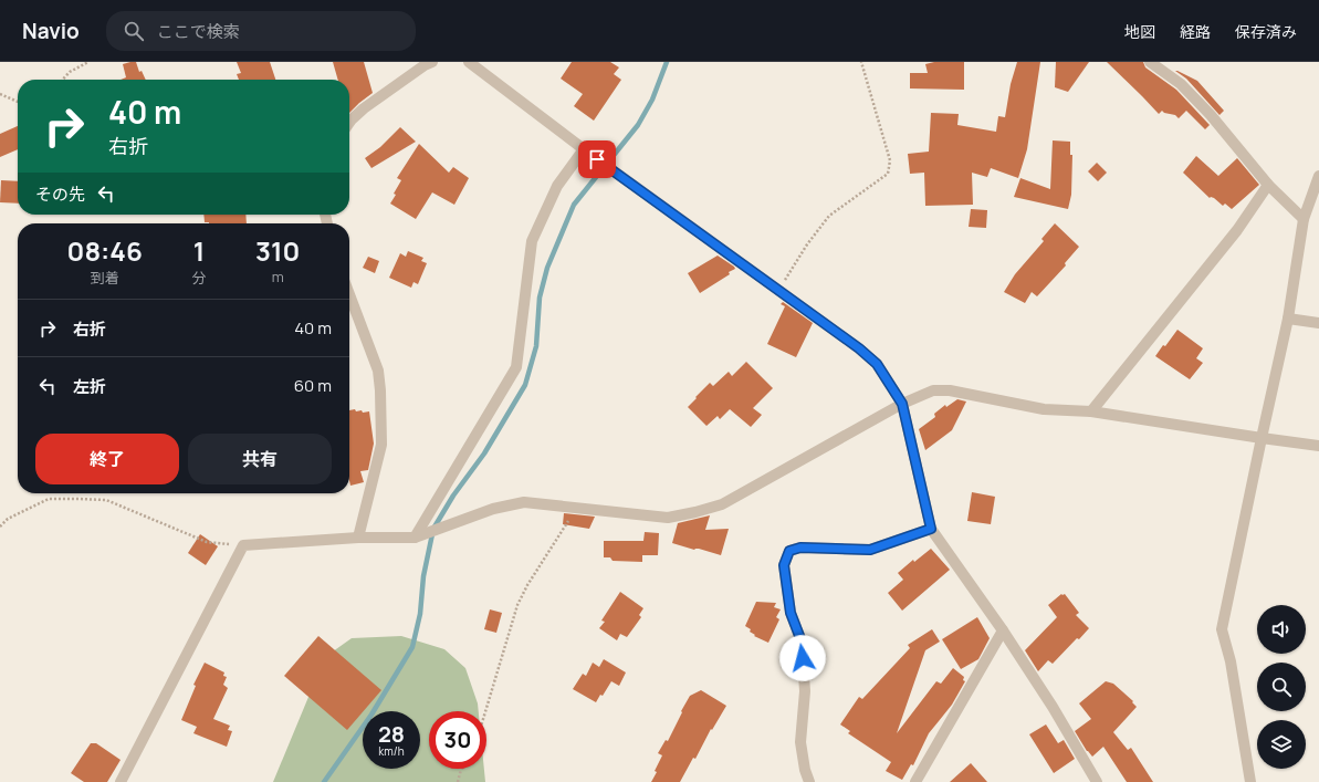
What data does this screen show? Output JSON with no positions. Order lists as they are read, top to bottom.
{
  "page": {
    "header": "Navio",
    "search": "ここで検索",
    "nav": ["地図", "経路", "保存済み"],
    "turn": ["40 m", "右折"],
    "then": "その先",
    "eta": [
      "08:46",
      "到着",
      "1",
      "分",
      "310",
      "m"
    ],
    "list": [
      {
        "name": "右折",
        "value": "40 m"
      },
      {
        "name": "左折",
        "value": "60 m"
      }
    ],
    "buttons": ["終了", "共有"],
    "speed": "28 km/h",
    "limit": "30"
  }
}
